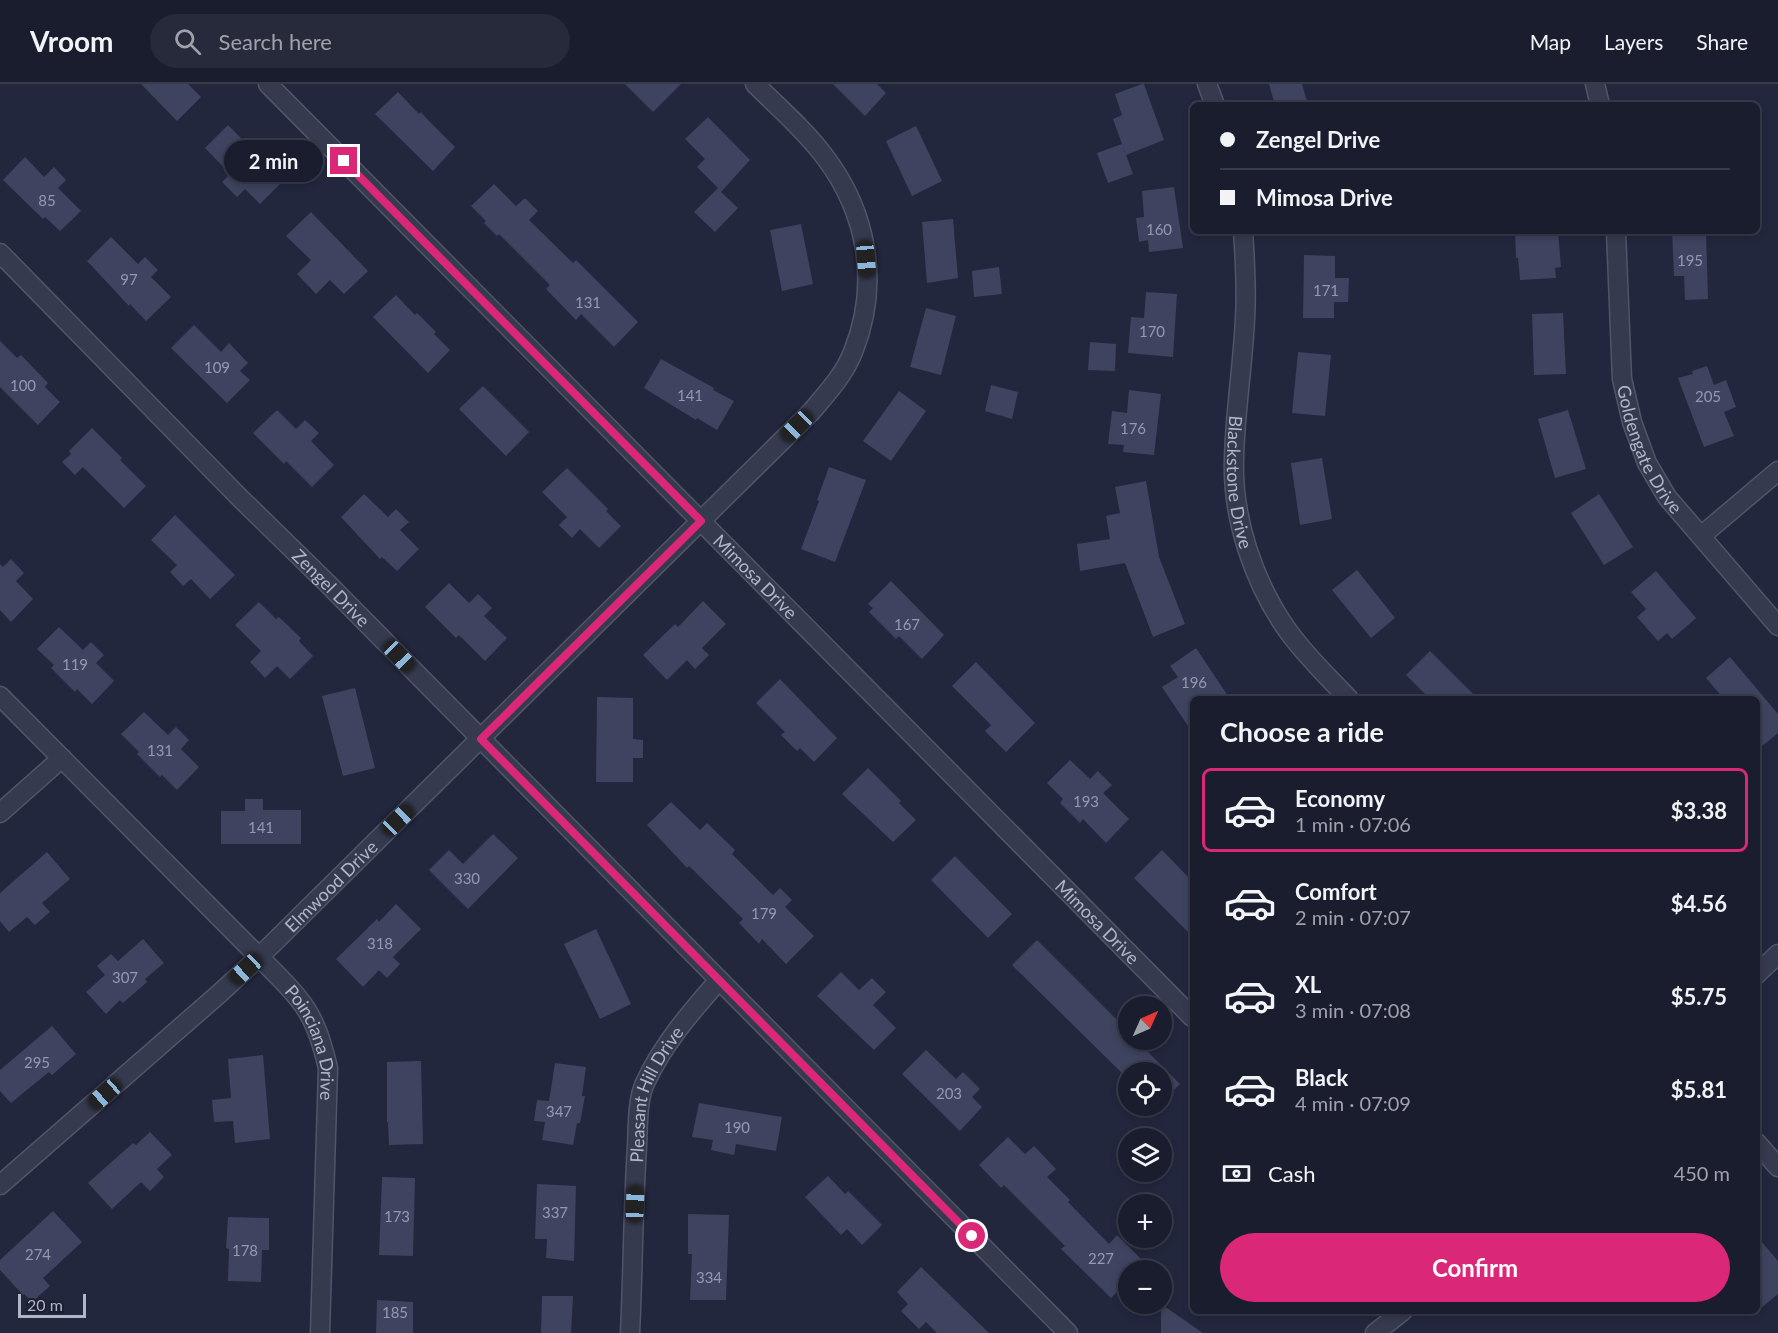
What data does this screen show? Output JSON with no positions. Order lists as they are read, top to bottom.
{
  "streets": {
    "street": [
      "Goldengate Drive",
      "Blackstone Drive",
      "Mimosa Drive",
      "Zengel Drive",
      "Elmwood Drive",
      "Poinciana Drive",
      "Pleasant Hill Drive"
    ]
  },
  "crossings": [
    ["Mimosa Drive", "Elmwood Drive"],
    ["Zengel Drive", "Elmwood Drive"],
    ["Zengel Drive", "Pleasant Hill Drive"],
    ["Elmwood Drive", "Poinciana Drive"]
  ],
  "house_numbers": [
    "85",
    "160",
    "195",
    "97",
    "171",
    "131",
    "170",
    "109",
    "100",
    "141",
    "205",
    "176",
    "167",
    "119",
    "196",
    "131",
    "193",
    "141",
    "330",
    "179",
    "318",
    "307",
    "295",
    "203",
    "347",
    "190",
    "337",
    "173",
    "178",
    "274",
    "227",
    "334",
    "185"
  ],
  "scale_bar": "20 m",
  "north": "top right",
  "page": {
    "header": "Vroom",
    "search": "Search here",
    "nav": ["Map", "Layers", "Share"],
    "banner": ["Zengel Drive", "Mimosa Drive"],
    "bubble": "2 min",
    "heading": "Choose a ride",
    "list": [
      {
        "name": "Economy",
        "note": "1 min · 07:06",
        "value": "$3.38"
      },
      {
        "name": "Comfort",
        "note": "2 min · 07:07",
        "value": "$4.56"
      },
      {
        "name": "XL",
        "note": "3 min · 07:08",
        "value": "$5.75"
      },
      {
        "name": "Black",
        "note": "4 min · 07:09",
        "value": "$5.81"
      }
    ],
    "map_buttons": ["+", "−"],
    "pay": ["Cash", "450 m"],
    "buttons": "Confirm",
    "scale": "20 m"
  }
}
